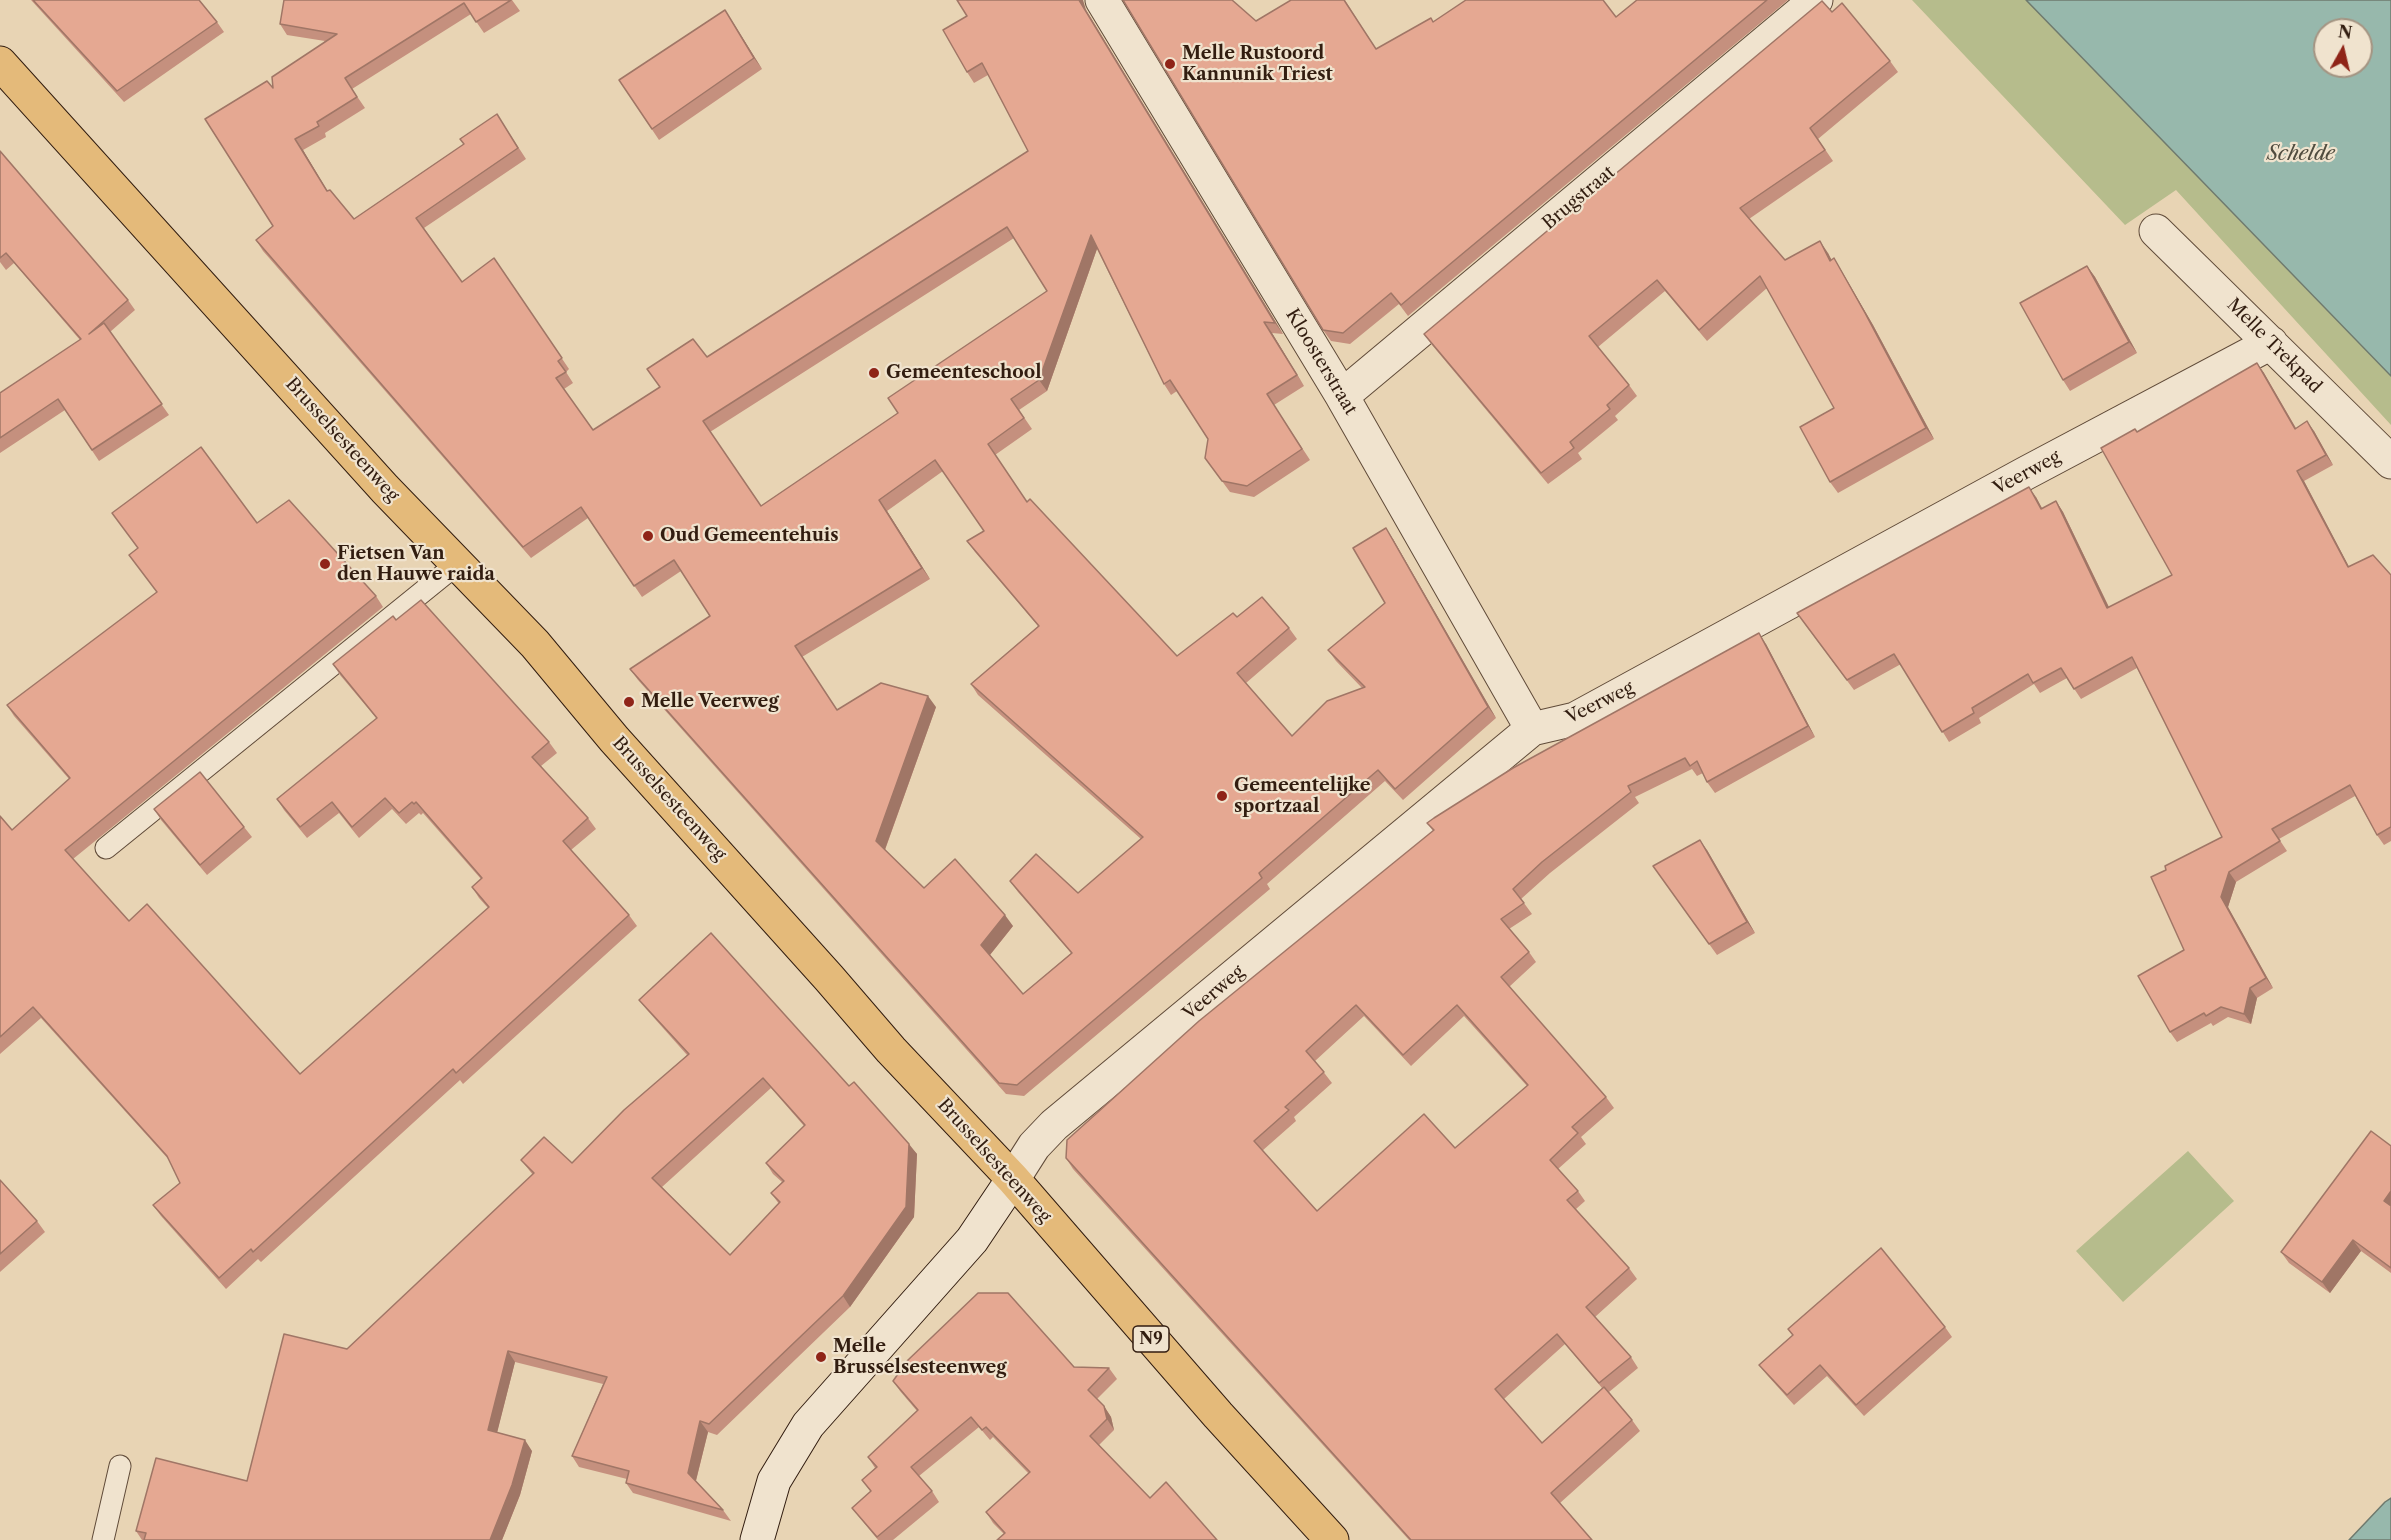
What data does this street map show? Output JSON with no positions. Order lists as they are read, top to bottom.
{
  "streets": {
    "main road": ["Brusselsesteenweg", "N9"],
    "street": [
      "Brugstraat",
      "Melle Trekpad",
      "Kloosterstraat",
      "Veerweg"
    ]
  },
  "crossings": [
    ["Brugstraat", "Kloosterstraat"],
    ["Melle Trekpad", "Veerweg"],
    ["Kloosterstraat", "Veerweg"],
    ["Brusselsesteenweg", "Veerweg"]
  ],
  "water": ["Schelde"],
  "places": [
    "Melle Rustoord Kannunik Triest",
    "Gemeenteschool",
    "Oud Gemeentehuis",
    "Fietsen Van den Hauwe raida",
    "Melle Veerweg",
    "Gemeentelijke sportzaal",
    "Melle Brusselsesteenweg"
  ],
  "north": "top"
}
